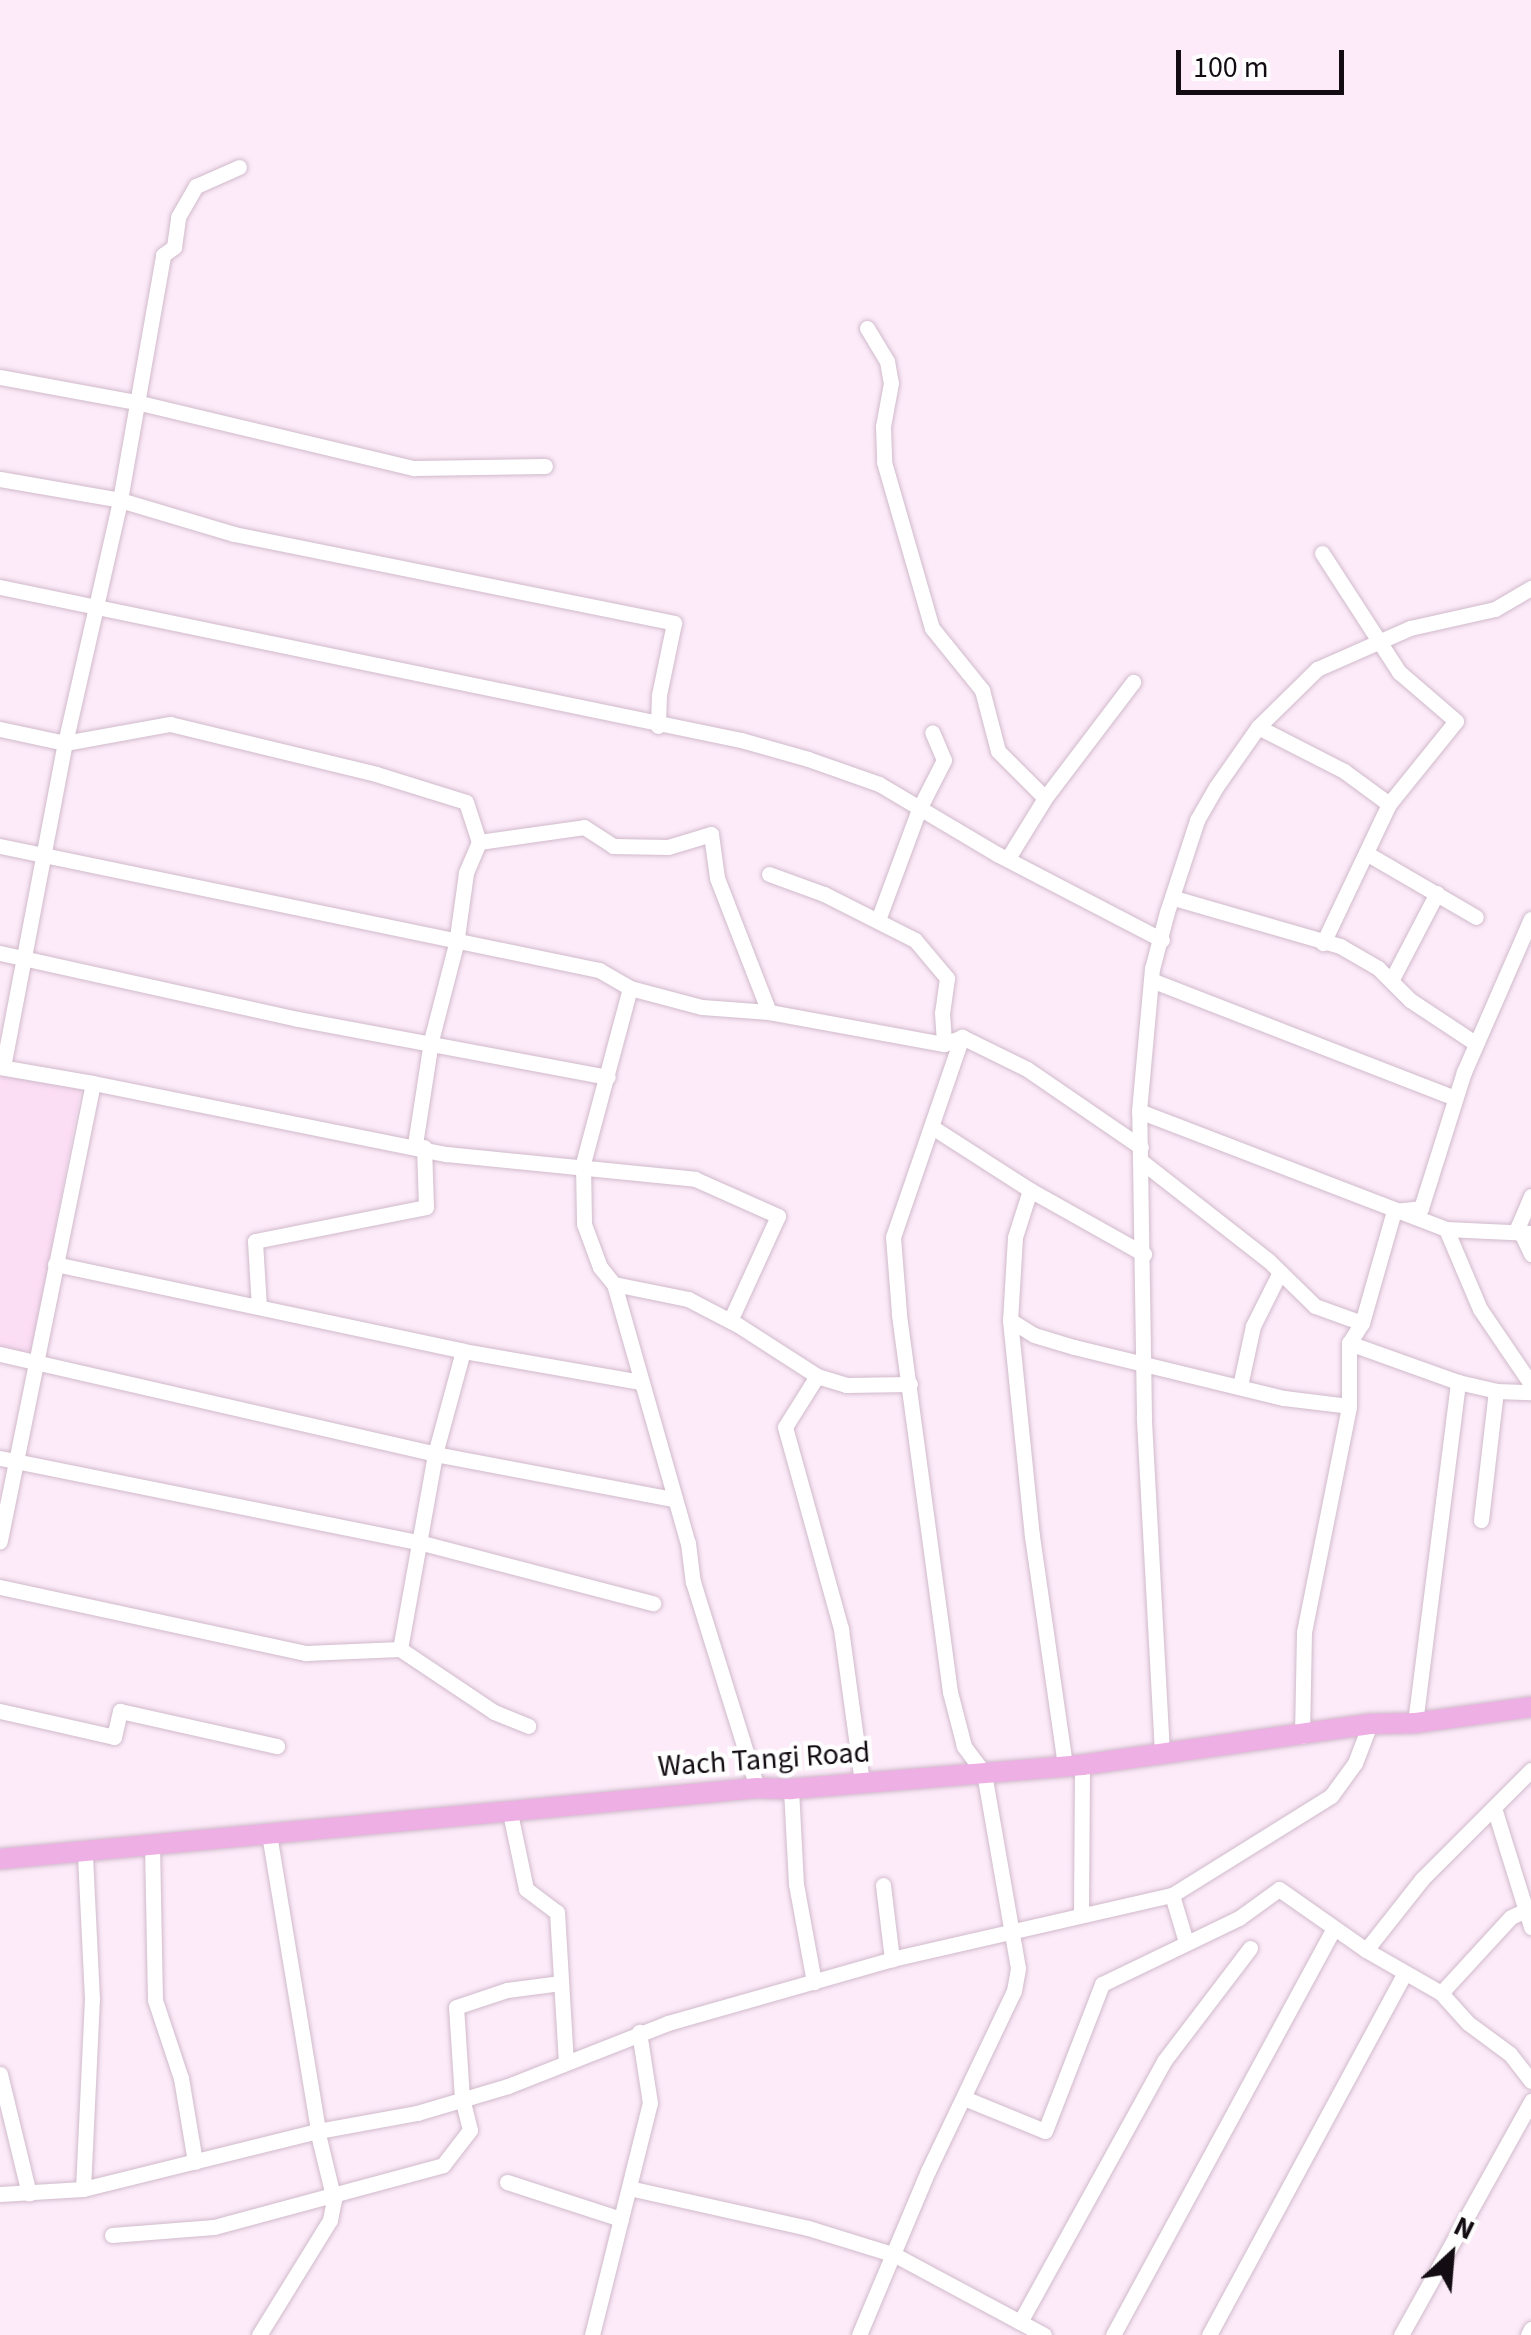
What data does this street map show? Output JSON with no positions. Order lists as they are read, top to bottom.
{
  "streets": {
    "main road": ["Wach Tangi Road"]
  },
  "scale_bar": "100 m",
  "north": "top right"
}
